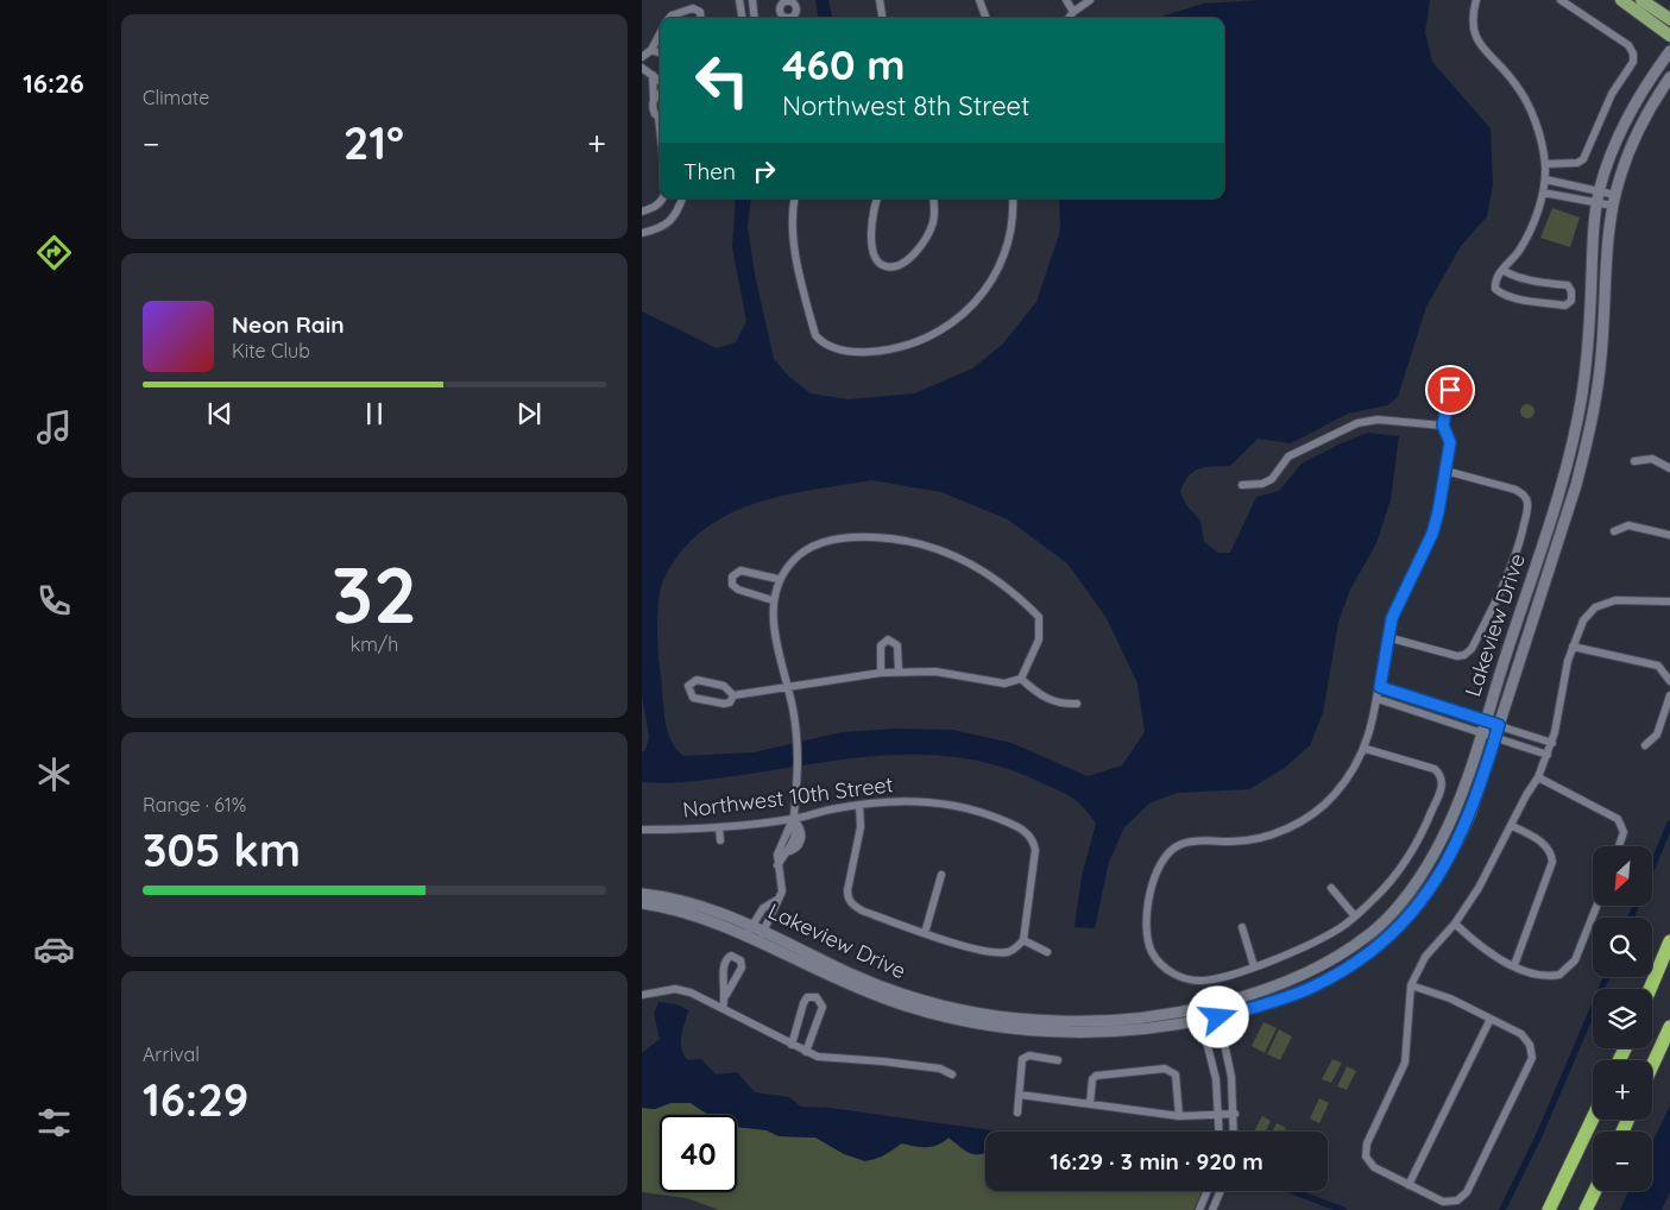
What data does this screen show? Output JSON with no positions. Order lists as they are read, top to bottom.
{
  "streets": {
    "street": ["Lakeview Drive", "Northwest 10th Street"]
  },
  "north": "bottom left",
  "page": {
    "tabs": "16:26",
    "tile": [
      "Climate",
      ["32", "km/h"],
      ["Range · 61%", "305 km"],
      ["Arrival", "16:29"]
    ],
    "turn": ["460 m", "Northwest 8th Street"],
    "heat": ["−", "21°", "+"],
    "then": "Then",
    "song": ["Neon Rain", "Kite Club"],
    "map_buttons": ["+", "−"],
    "limit": "40",
    "trip": "16:29 · 3 min · 920 m"
  }
}
